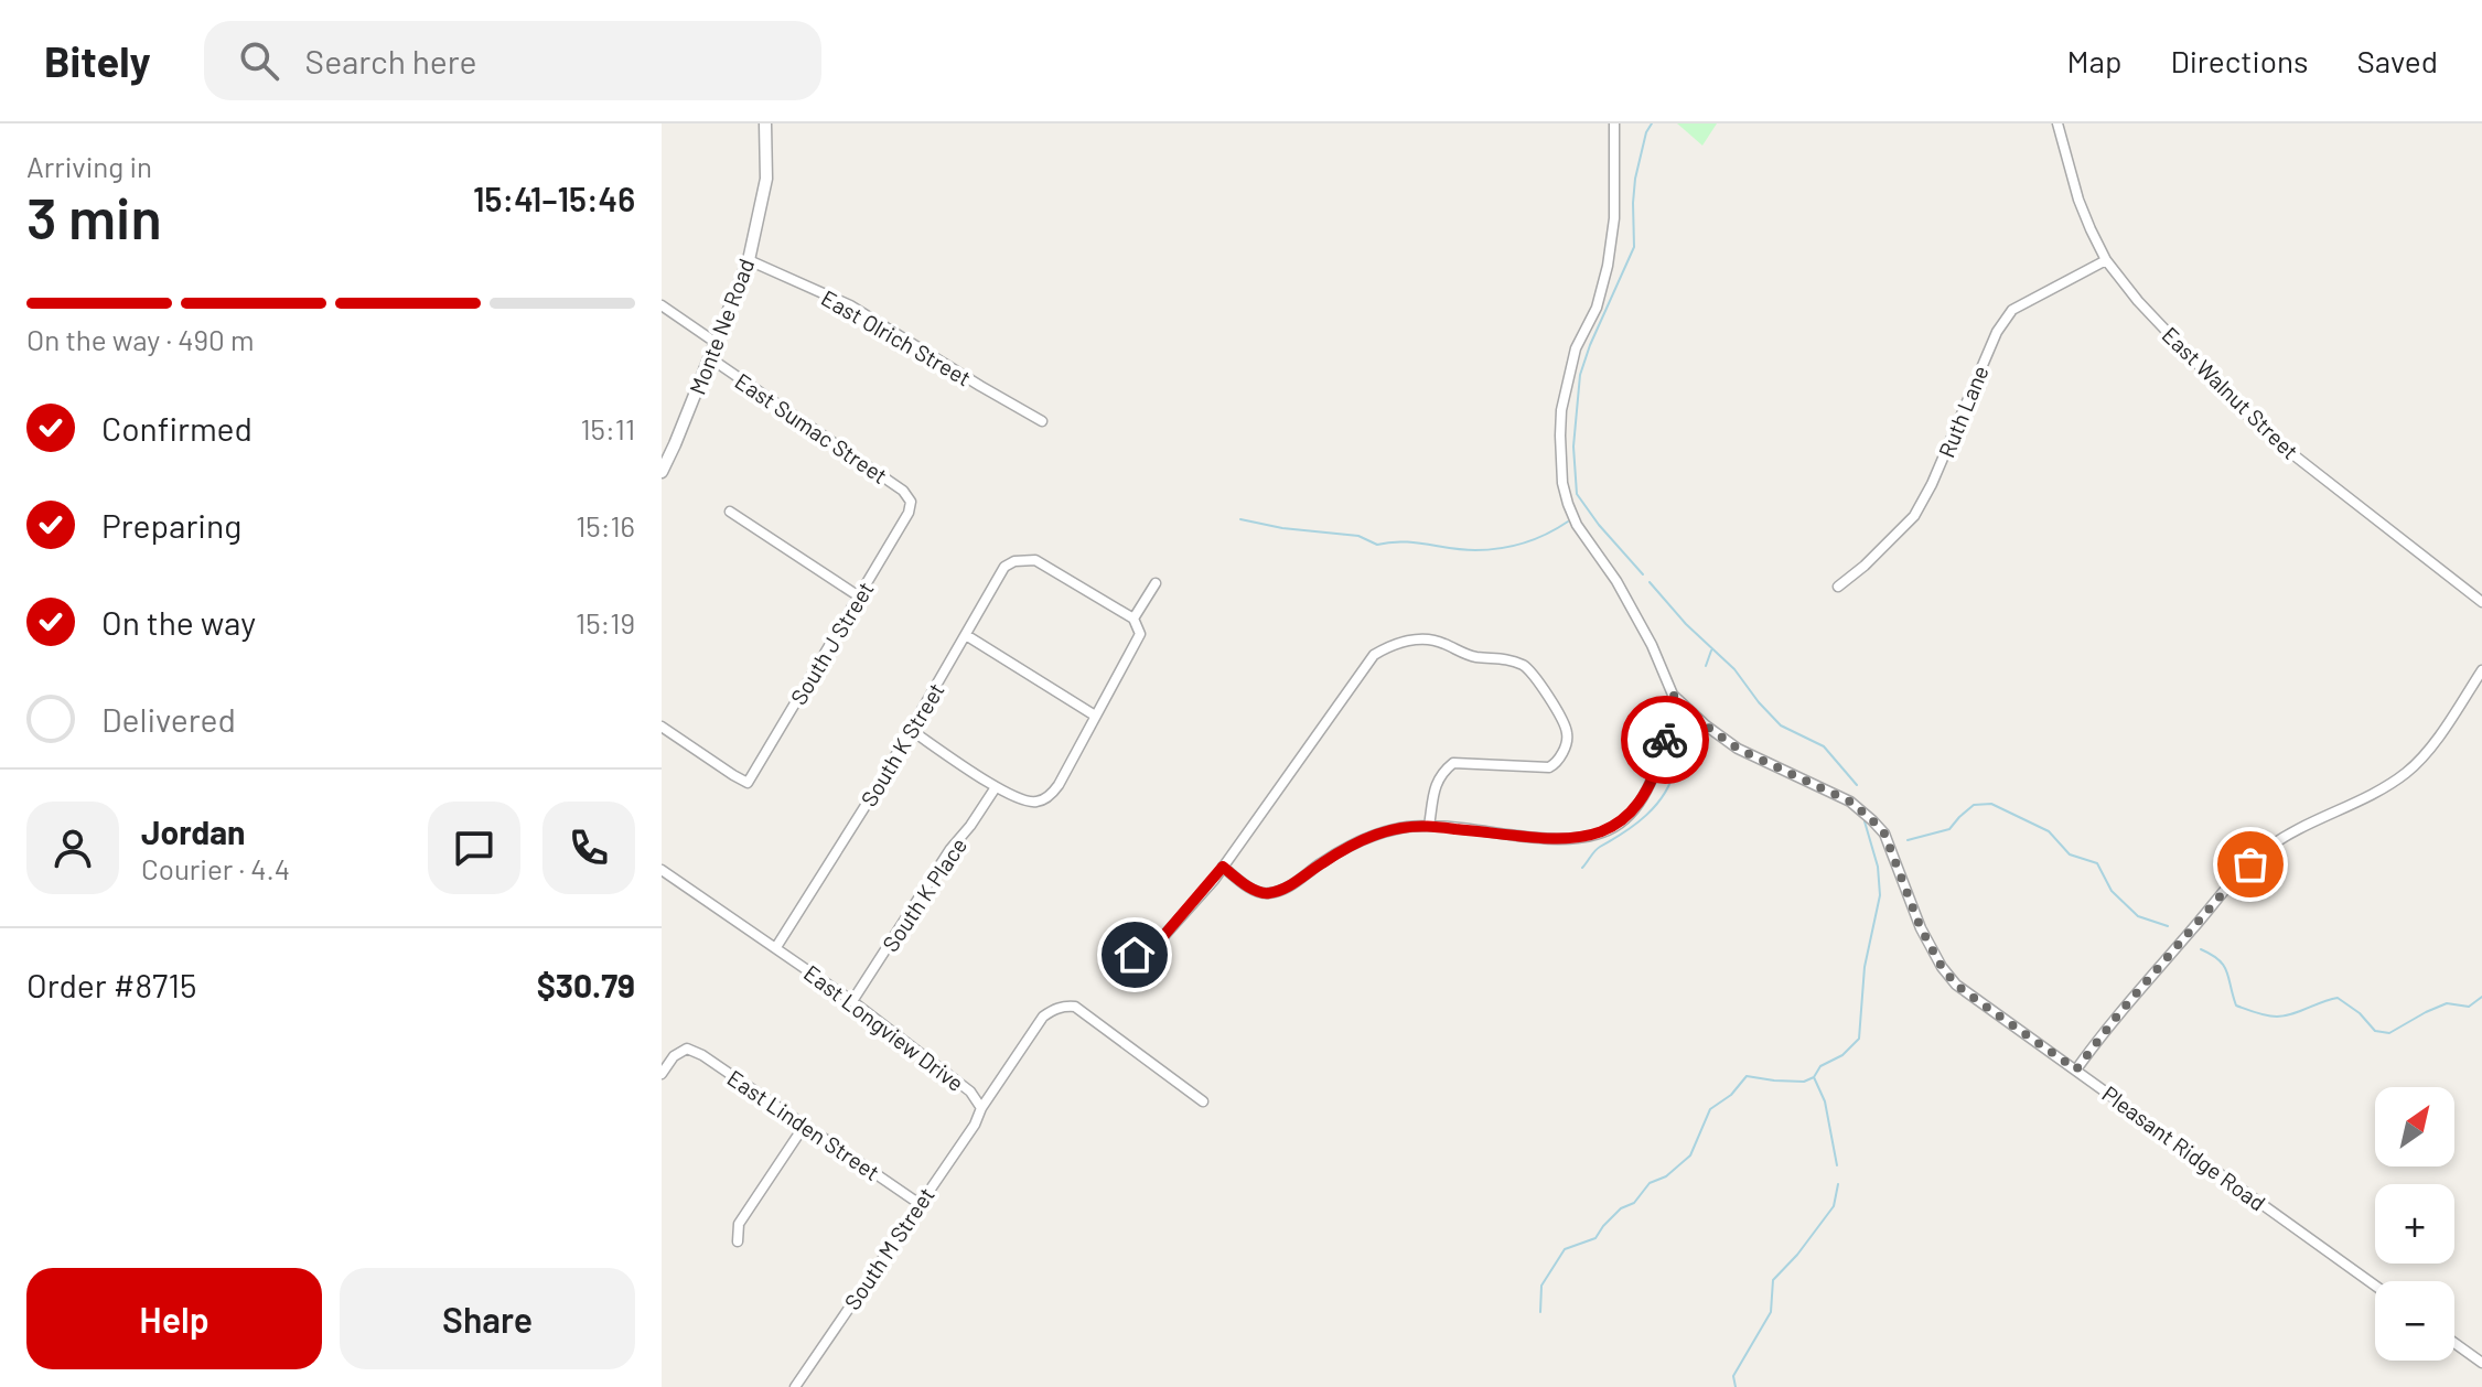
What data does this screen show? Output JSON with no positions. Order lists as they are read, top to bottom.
{
  "streets": {
    "street": [
      "Monte Ne Road",
      "East Olrich Street",
      "East Walnut Street",
      "Ruth Lane",
      "East Sumac Street",
      "South J Street",
      "South K Street",
      "South K Place",
      "East Longview Drive",
      "East Linden Street",
      "Pleasant Ridge Road",
      "South M Street"
    ]
  },
  "crossings": [
    ["Monte Ne Road", "East Olrich Street"],
    ["Monte Ne Road", "East Sumac Street"],
    ["East Walnut Street", "Ruth Lane"],
    ["East Sumac Street", "South J Street"],
    ["South K Street", "East Longview Drive"],
    ["South K Place", "East Longview Drive"],
    ["East Longview Drive", "South M Street"],
    ["East Linden Street", "South M Street"]
  ],
  "north": "top right",
  "page": {
    "header": "Bitely",
    "search": "Search here",
    "nav": ["Map", "Directions", "Saved"],
    "heading": ["3 min", "Arriving in", "15:41–15:46"],
    "panel": [
      "Jordan",
      "Courier · 4.4",
      "Order #8715",
      "$30.79"
    ],
    "bar": "On the way · 490 m",
    "list": [
      ["Confirmed", "15:11"],
      ["Preparing", "15:16"],
      ["On the way", "15:19"],
      "Delivered"
    ],
    "map_buttons": ["+", "−"],
    "buttons": ["Help", "Share"]
  }
}
